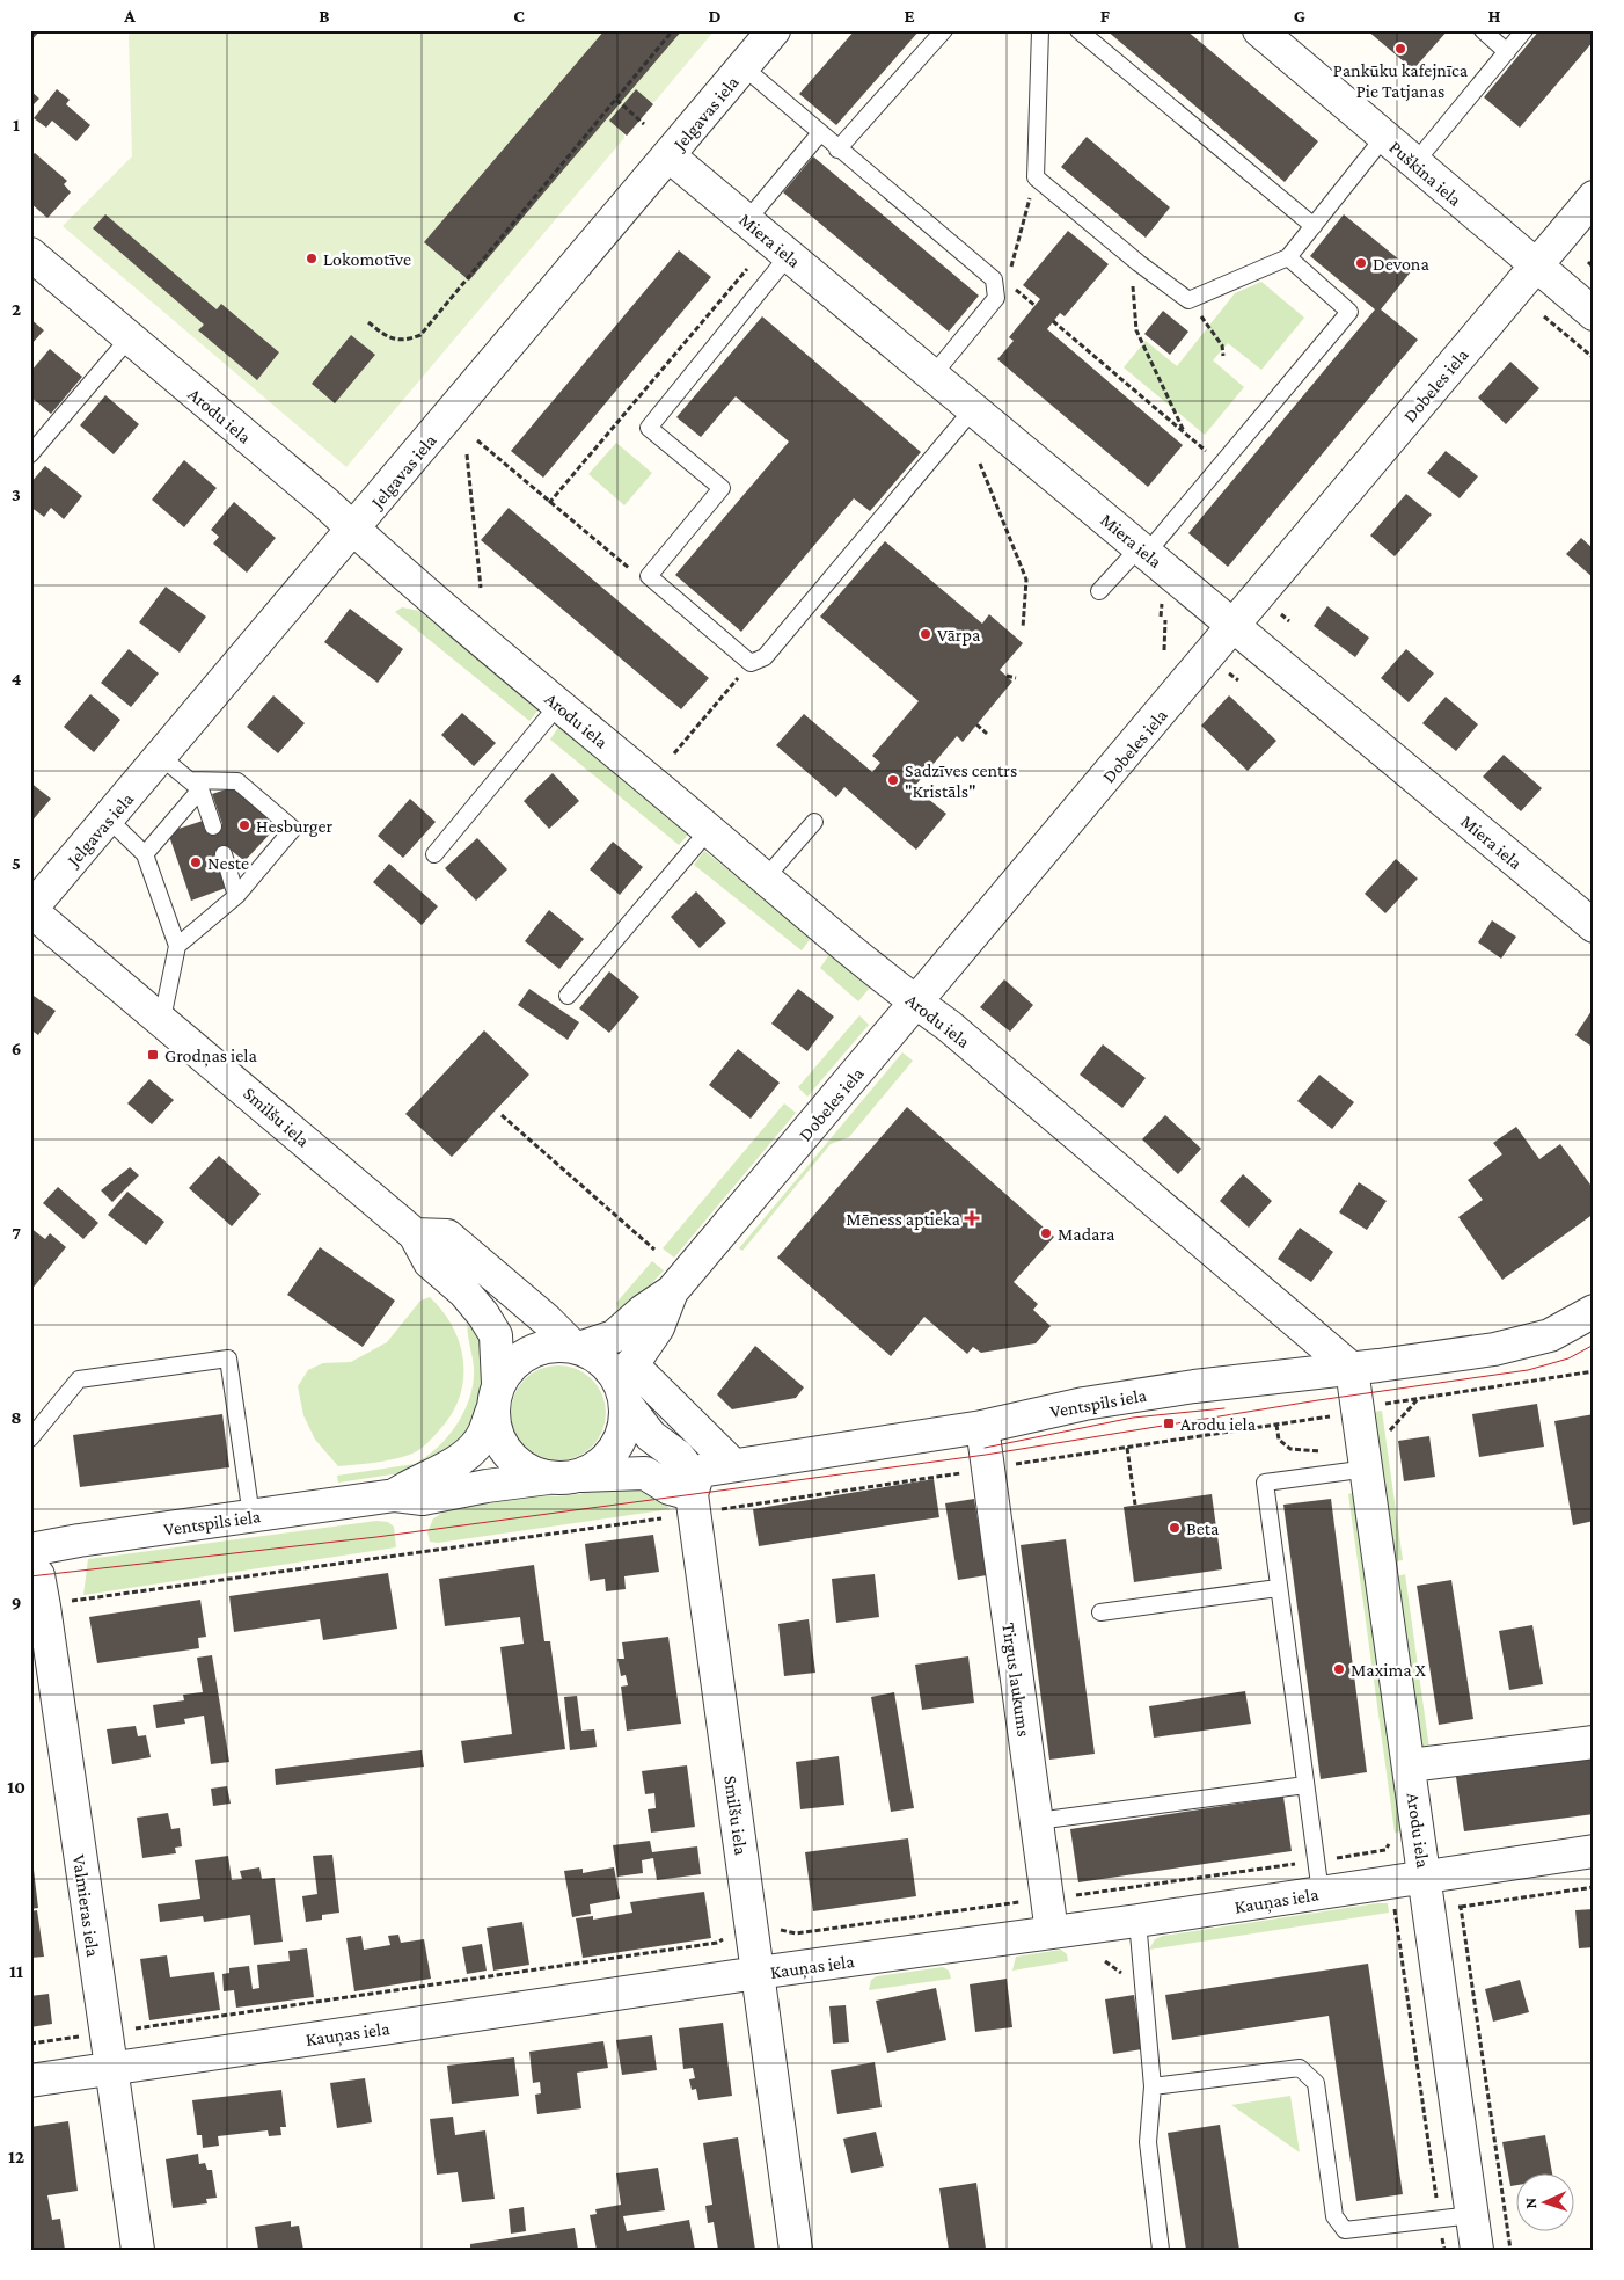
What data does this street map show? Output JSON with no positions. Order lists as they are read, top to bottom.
{
  "streets": {
    "street": [
      "Jelgavas iela",
      "Puškina iela",
      "Miera iela",
      "Dobeles iela",
      "Arodu iela",
      "Smilšu iela",
      "Ventspils iela",
      "Tirgus laukums",
      "Kauņas iela",
      "Valmieras iela"
    ]
  },
  "crossings": [
    ["Jelgavas iela", "Miera iela"],
    ["Jelgavas iela", "Arodu iela"],
    ["Jelgavas iela", "Smilšu iela"],
    ["Puškina iela", "Dobeles iela"],
    ["Miera iela", "Dobeles iela"],
    ["Dobeles iela", "Arodu iela"],
    ["Arodu iela", "Ventspils iela"],
    ["Arodu iela", "Kauņas iela"],
    ["Smilšu iela", "Ventspils iela"],
    ["Smilšu iela", "Kauņas iela"],
    ["Ventspils iela", "Tirgus laukums"],
    ["Tirgus laukums", "Kauņas iela"],
    ["Kauņas iela", "Valmieras iela"]
  ],
  "places": {
    "other": [
      "Pankūku kafejnīca Pie Tatjanas",
      "Lokomotīve",
      "Devona",
      "Vārpa",
      "Sadzīves centrs \"Kristāls\"",
      "Hesburger",
      "Neste",
      "Madara",
      "Beta",
      "Maxima X"
    ],
    "transit": ["Grodņas iela", "Arodu iela"],
    "health": ["Mēness aptieka"]
  },
  "north": "left",
  "grid": {
    "columns": [
      "A",
      "B",
      "C",
      "D",
      "E",
      "F",
      "G",
      "H"
    ],
    "rows": [
      "1",
      "2",
      "3",
      "4",
      "5",
      "6",
      "7",
      "8",
      "9",
      "10",
      "11",
      "12"
    ]
  }
}
